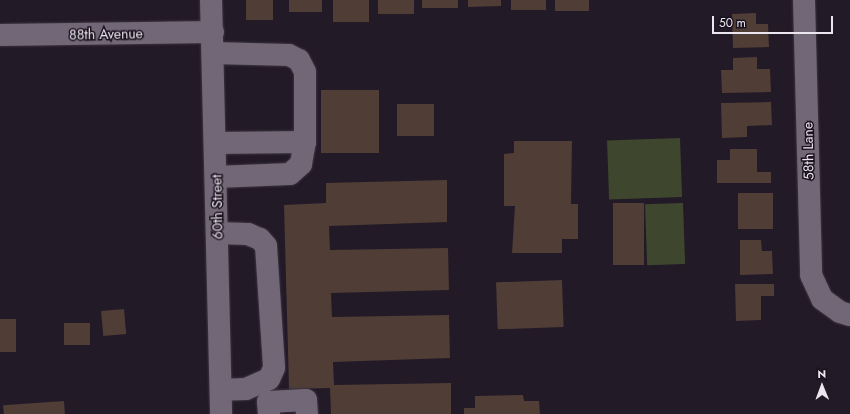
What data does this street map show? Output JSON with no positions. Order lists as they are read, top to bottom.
{
  "streets": {
    "street": ["88th Avenue", "58th Lane", "60th Street"]
  },
  "crossings": [
    ["88th Avenue", "60th Street"]
  ],
  "scale_bar": "50 m",
  "north": "top"
}
